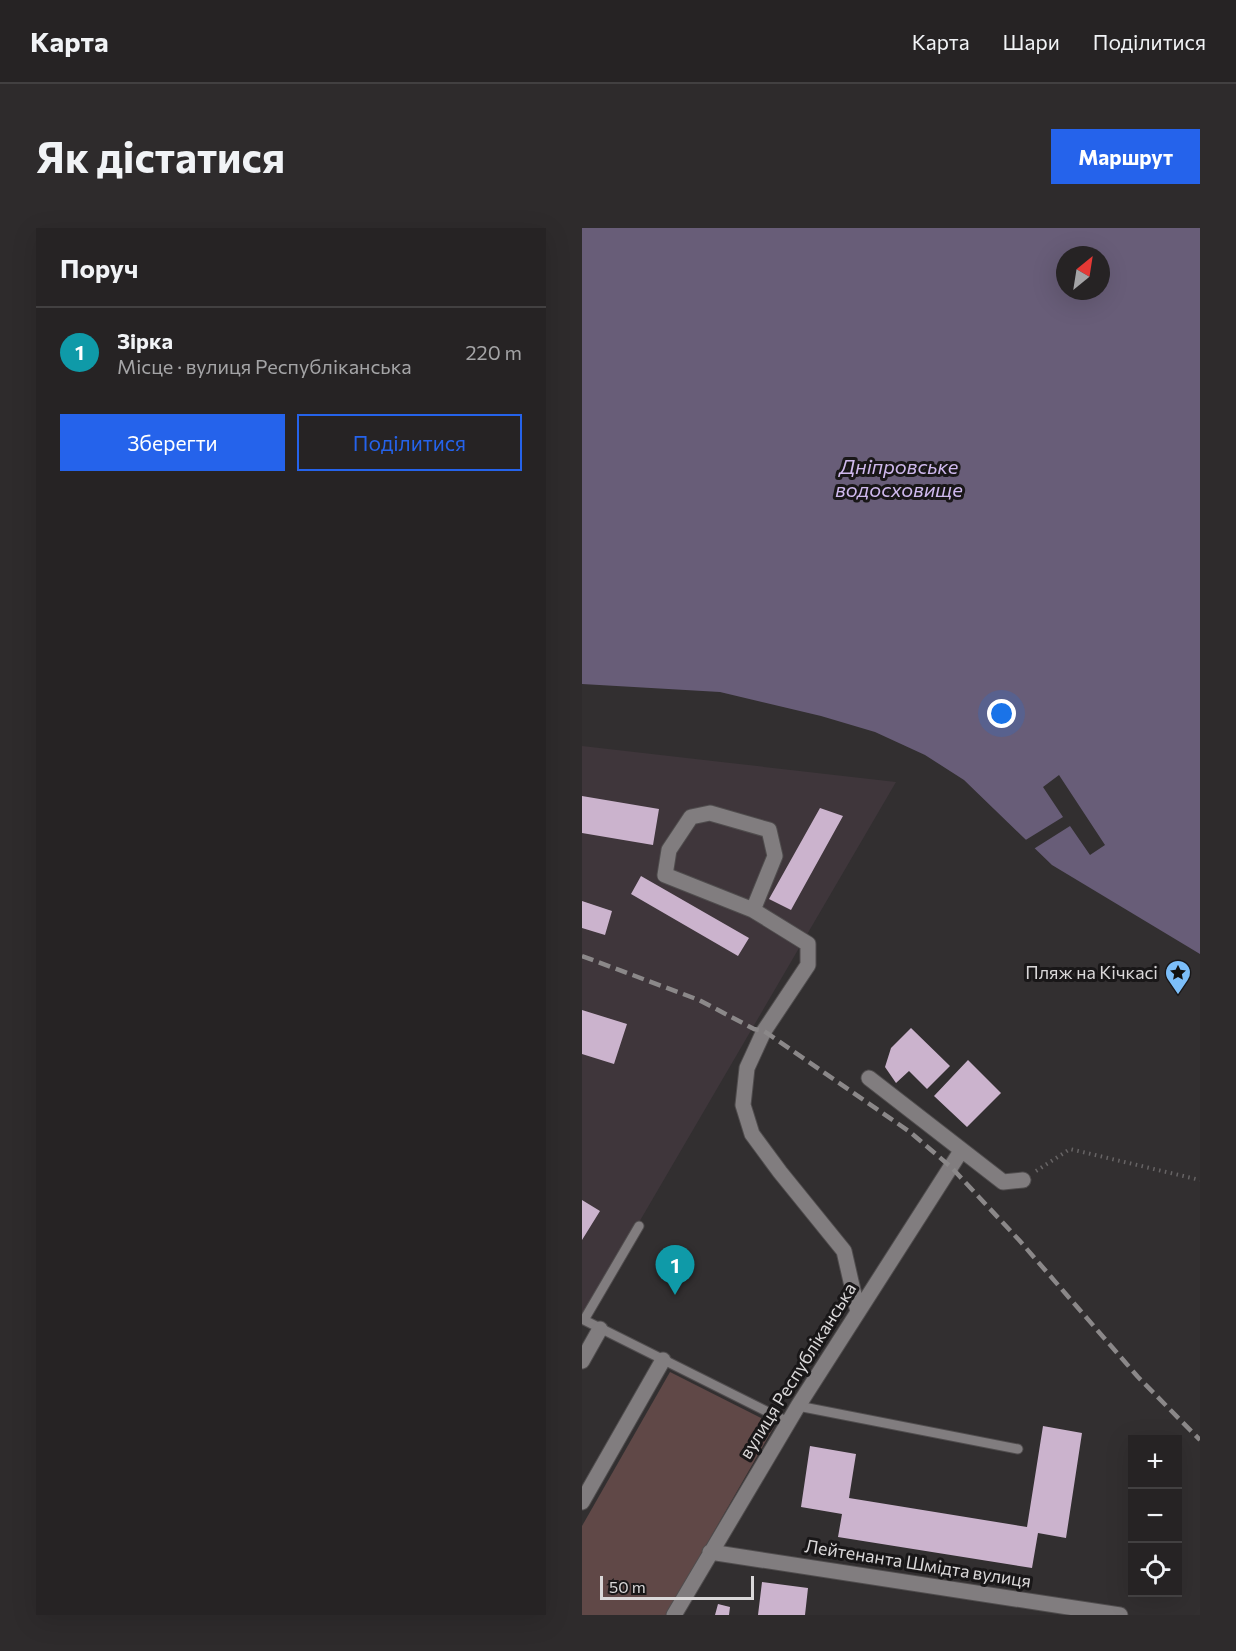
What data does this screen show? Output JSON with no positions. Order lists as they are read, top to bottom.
{
  "streets": {
    "street": ["вулиця Республіканська", "Лейтенанта Шмідта вулиця"]
  },
  "crossings": [
    ["вулиця Республіканська", "Лейтенанта Шмідта вулиця"]
  ],
  "water": ["Дніпровське водосховище"],
  "places": {
    "place": ["Пляж на Кічкасі"]
  },
  "scale_bar": "50 m",
  "north": "top right",
  "page": {
    "header": "Карта",
    "nav": ["Карта", "Шари", "Поділитися"],
    "buttons": [
      "Маршрут",
      ["Зберегти", "Поділитися"]
    ],
    "title": "Як дістатися",
    "heading": "Поруч",
    "list": [
      {
        "mark": "1",
        "name": "Зірка",
        "note": "Місце · вулиця Республіканська",
        "value": "220 m"
      }
    ],
    "pins": "1",
    "map_buttons": ["+", "−"],
    "scale": "50 m"
  }
}
